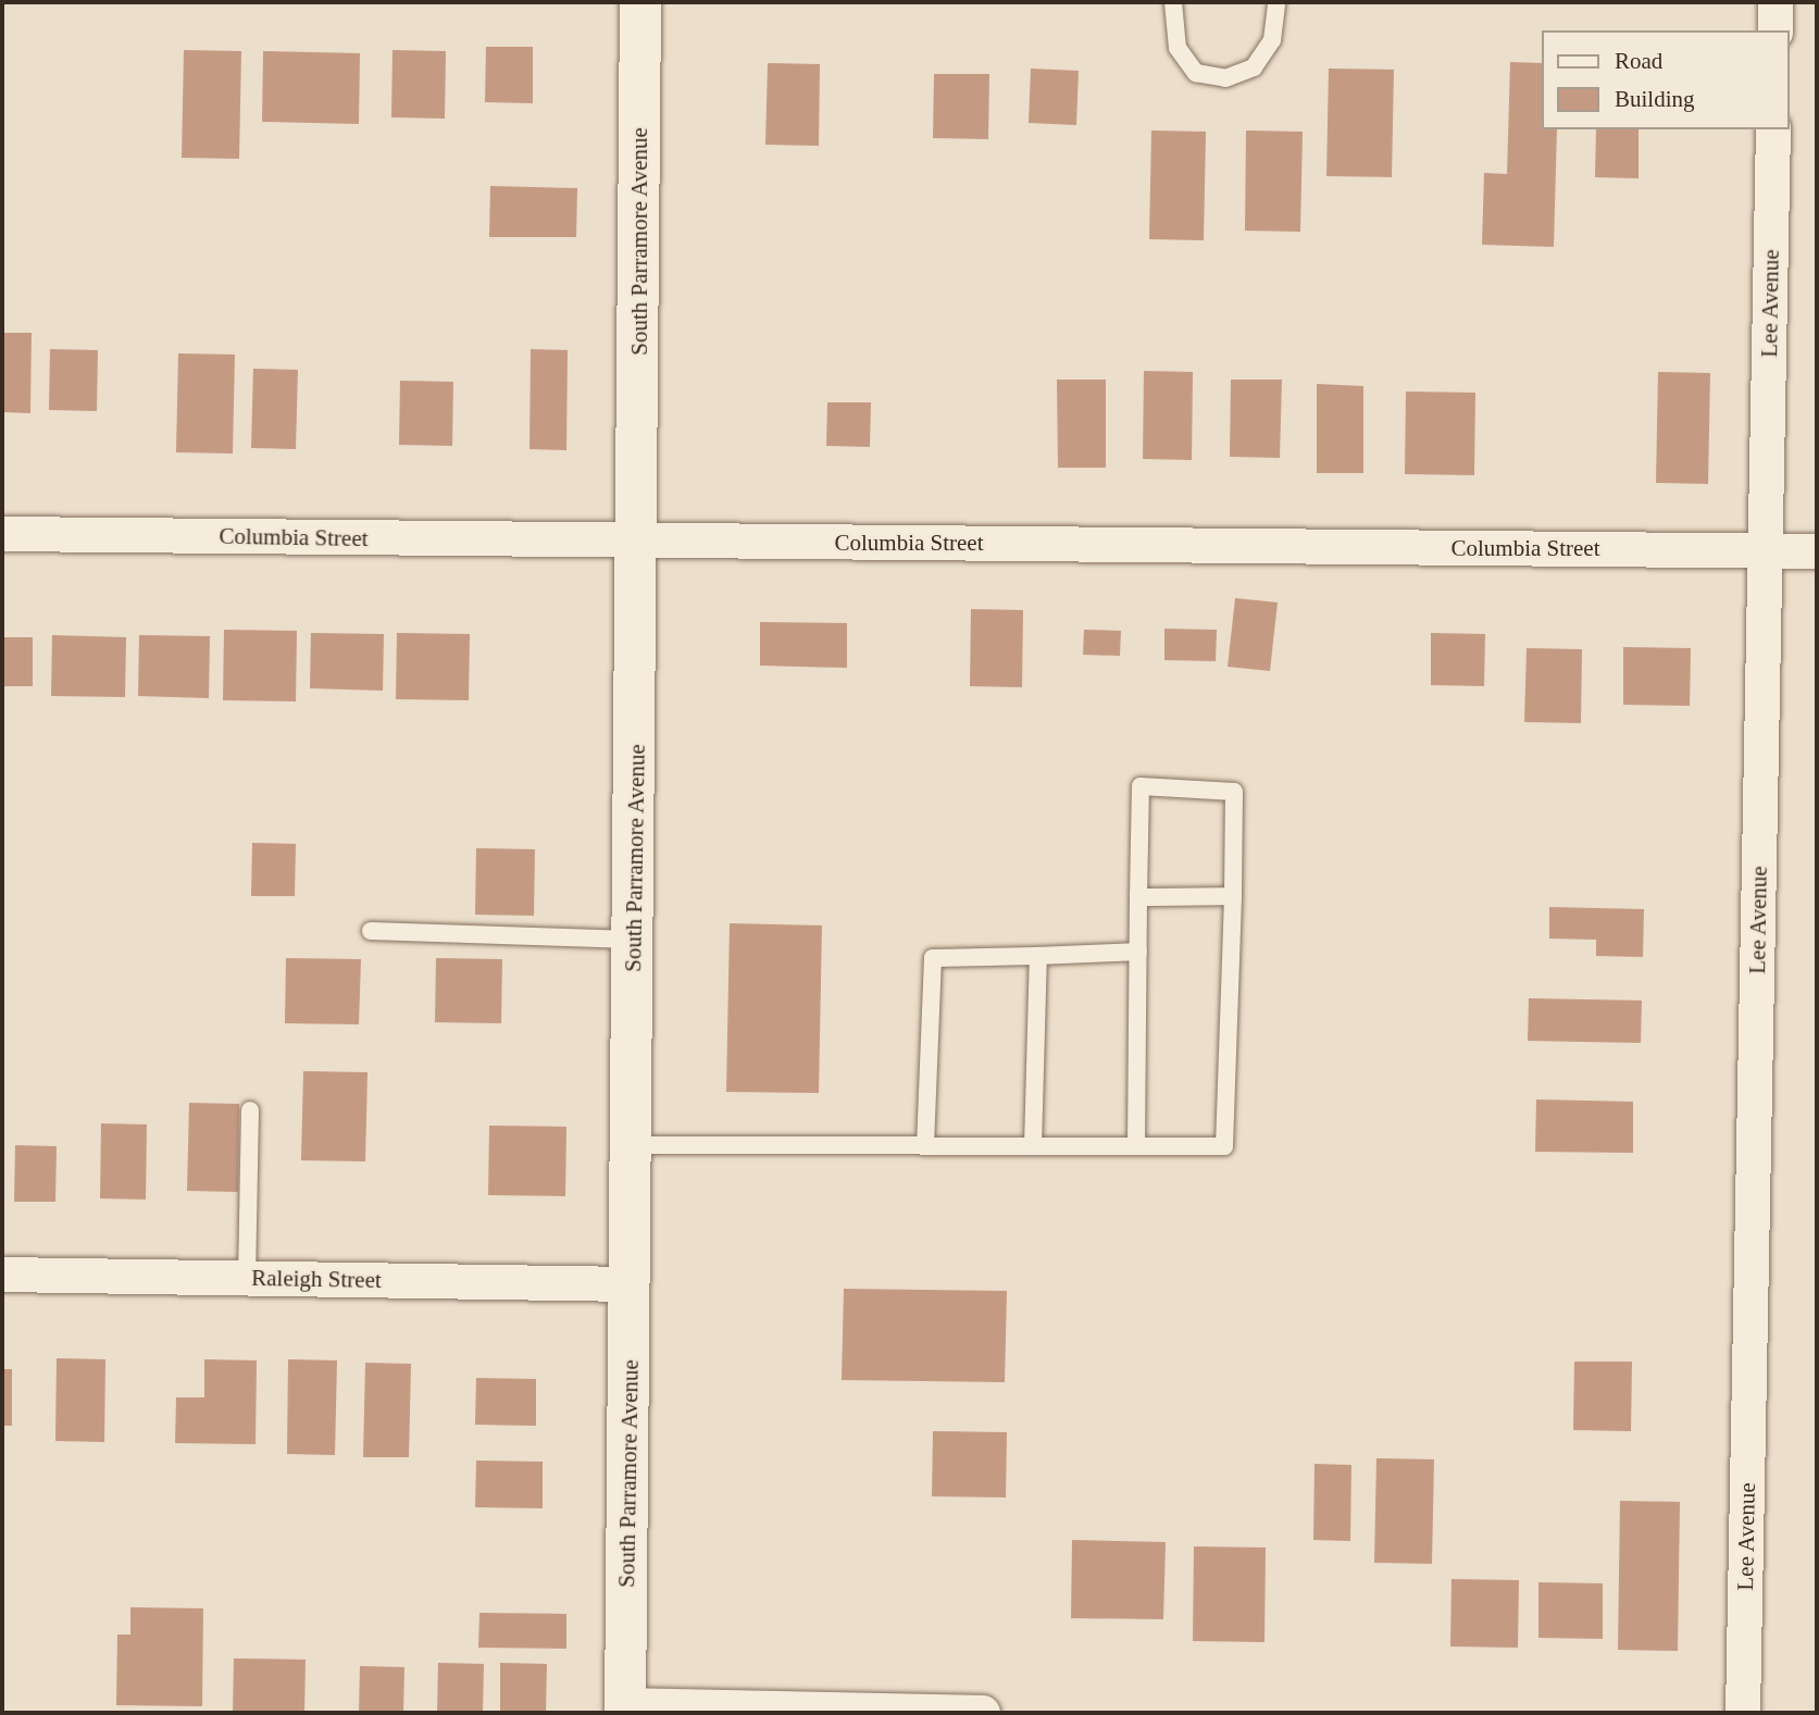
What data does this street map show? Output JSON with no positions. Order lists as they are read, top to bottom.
{
  "streets": {
    "street": [
      "South Parramore Avenue",
      "Lee Avenue",
      "Columbia Street",
      "Raleigh Street"
    ]
  },
  "crossings": [
    ["South Parramore Avenue", "Columbia Street"],
    ["South Parramore Avenue", "Raleigh Street"],
    ["Lee Avenue", "Columbia Street"]
  ],
  "legend": ["Road", "Building"]
}
